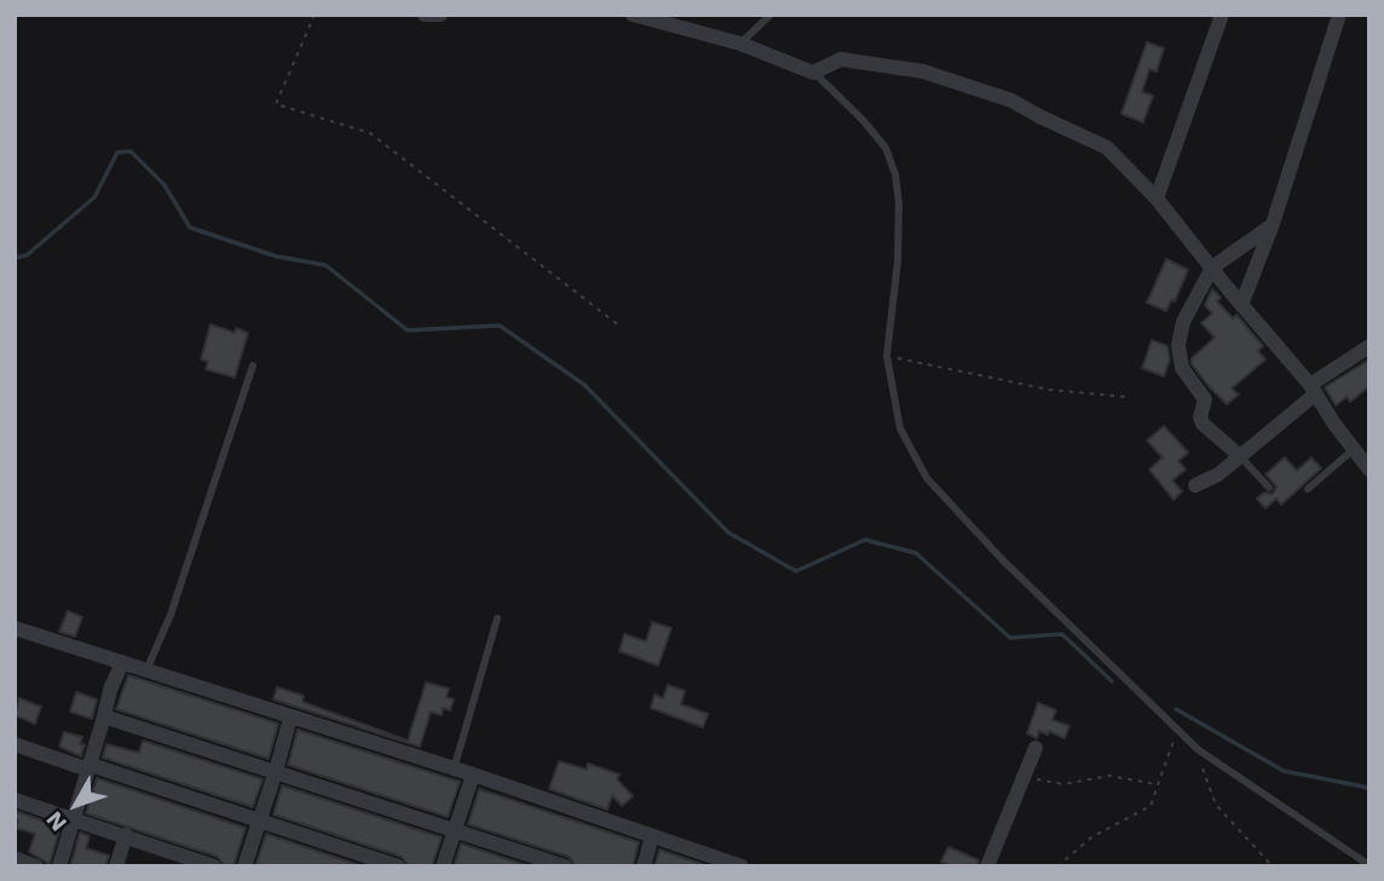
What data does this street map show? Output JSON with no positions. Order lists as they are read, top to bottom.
{
  "north": "bottom left"
}
